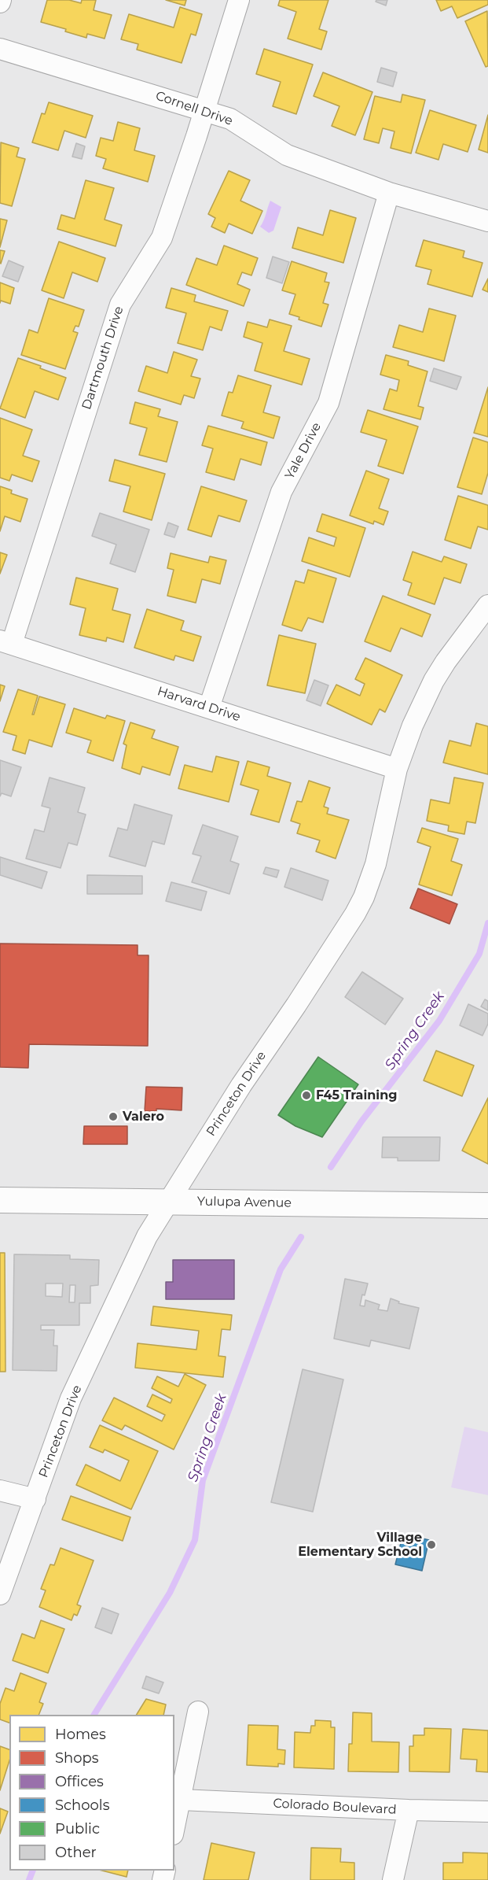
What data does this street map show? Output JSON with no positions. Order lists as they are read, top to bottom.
{
  "streets": {
    "street": [
      "Cornell Drive",
      "Dartmouth Drive",
      "Yale Drive",
      "Harvard Drive",
      "Princeton Drive",
      "Yulupa Avenue",
      "Colorado Boulevard"
    ]
  },
  "crossings": [
    ["Cornell Drive", "Dartmouth Drive"],
    ["Cornell Drive", "Yale Drive"],
    ["Dartmouth Drive", "Harvard Drive"],
    ["Yale Drive", "Harvard Drive"],
    ["Harvard Drive", "Princeton Drive"],
    ["Princeton Drive", "Yulupa Avenue"]
  ],
  "water": ["Spring Creek"],
  "places": ["F45 Training", "Valero", "Village Elementary School"],
  "legend": [
    "Homes",
    "Shops",
    "Offices",
    "Schools",
    "Public",
    "Other"
  ]
}
